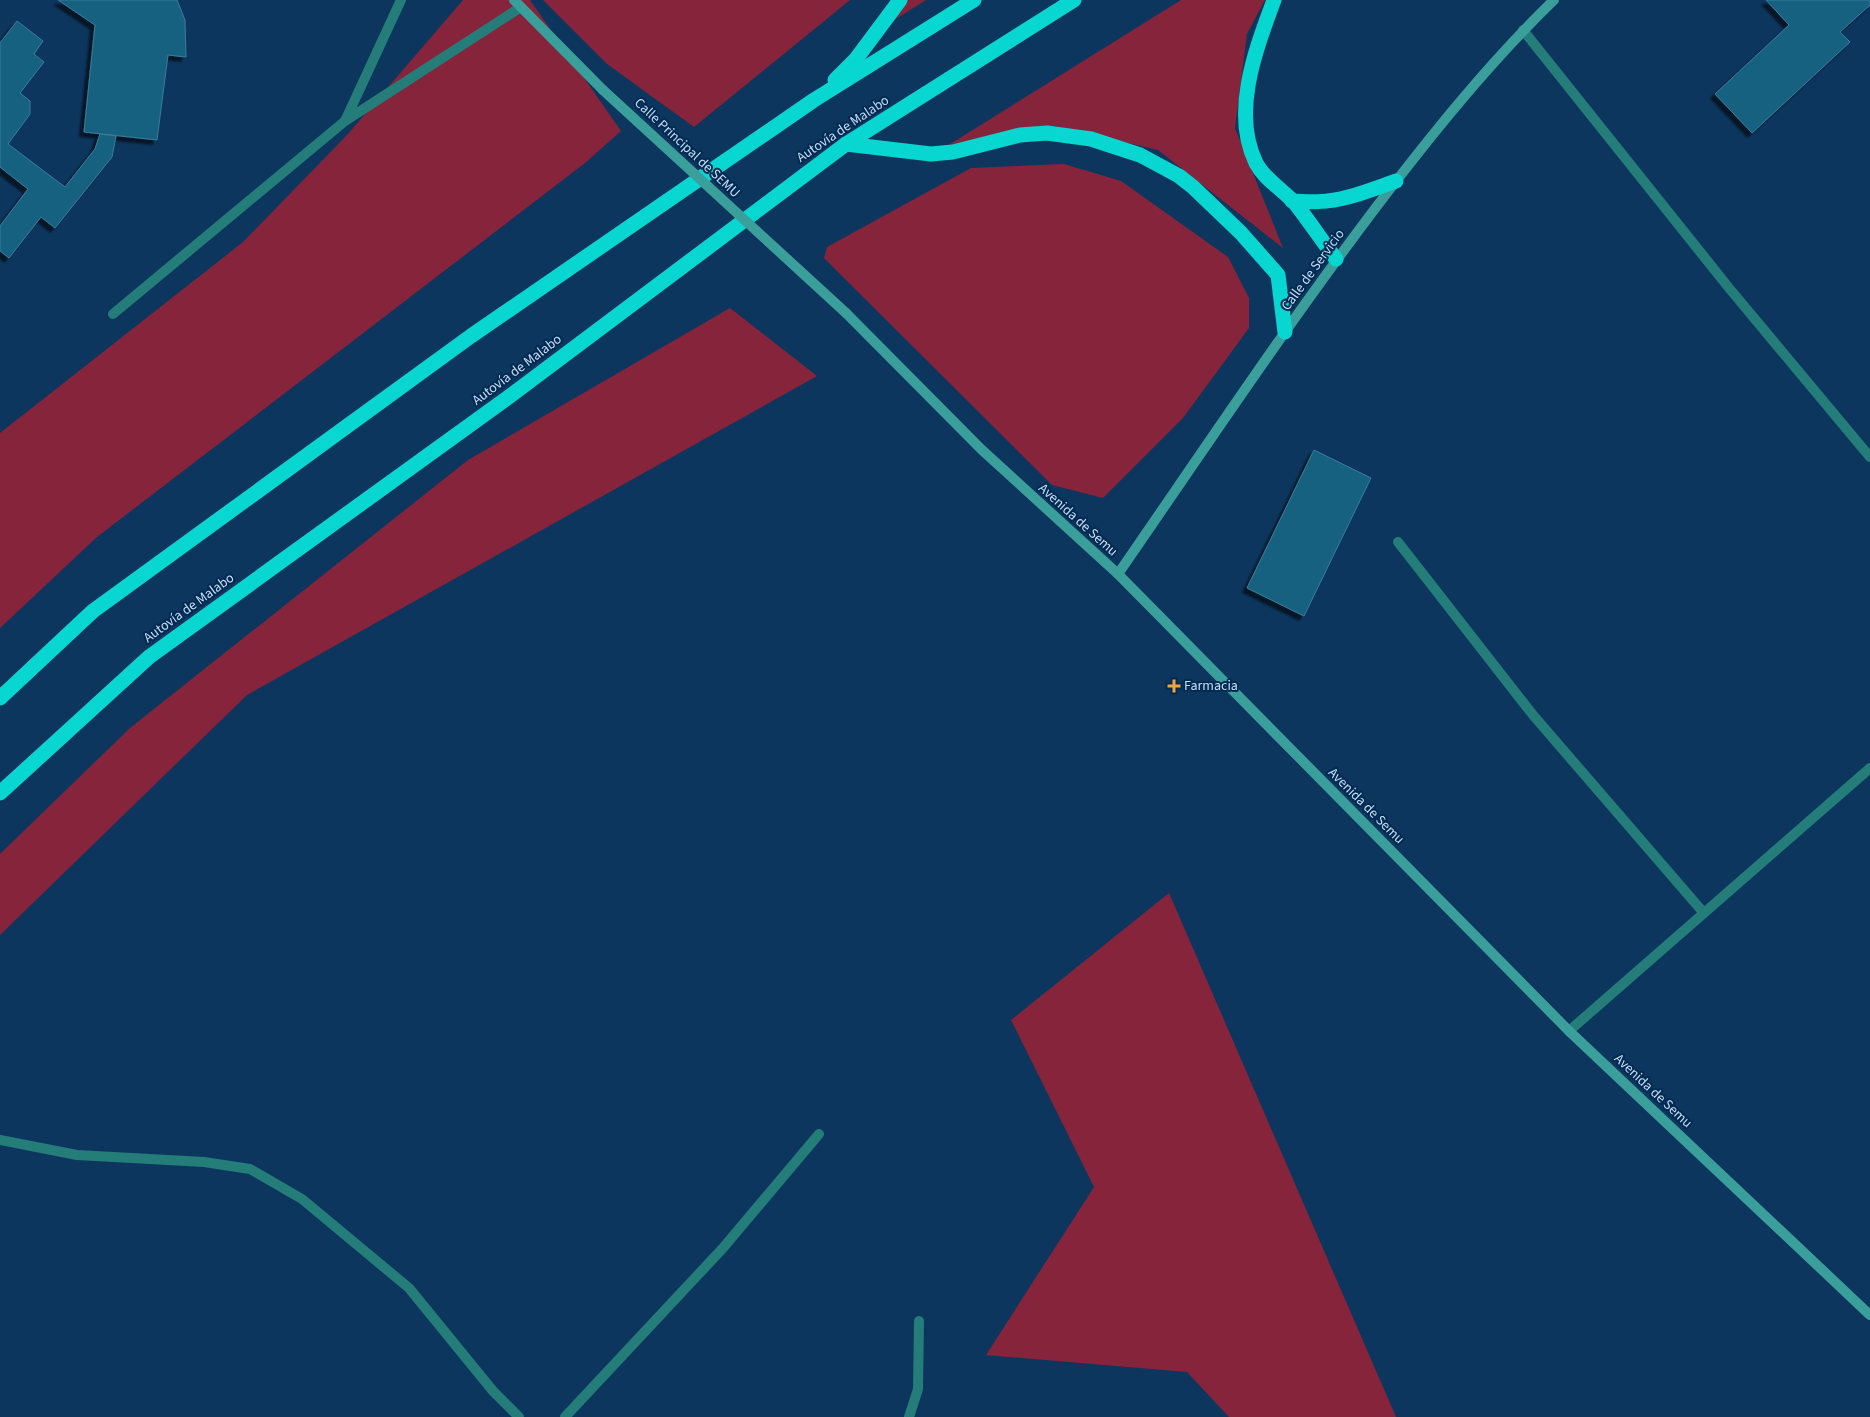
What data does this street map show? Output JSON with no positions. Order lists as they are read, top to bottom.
{
  "streets": {
    "highway": ["Autovía de Malabo"],
    "main road": ["Calle Principal de SEMU", "Calle de Servicio", "Avenida de Semu"]
  },
  "crossings": [
    ["Calle Principal de SEMU", "Avenida de Semu"],
    ["Calle de Servicio", "Avenida de Semu"]
  ],
  "places": {
    "health": ["Farmacia"]
  }
}
